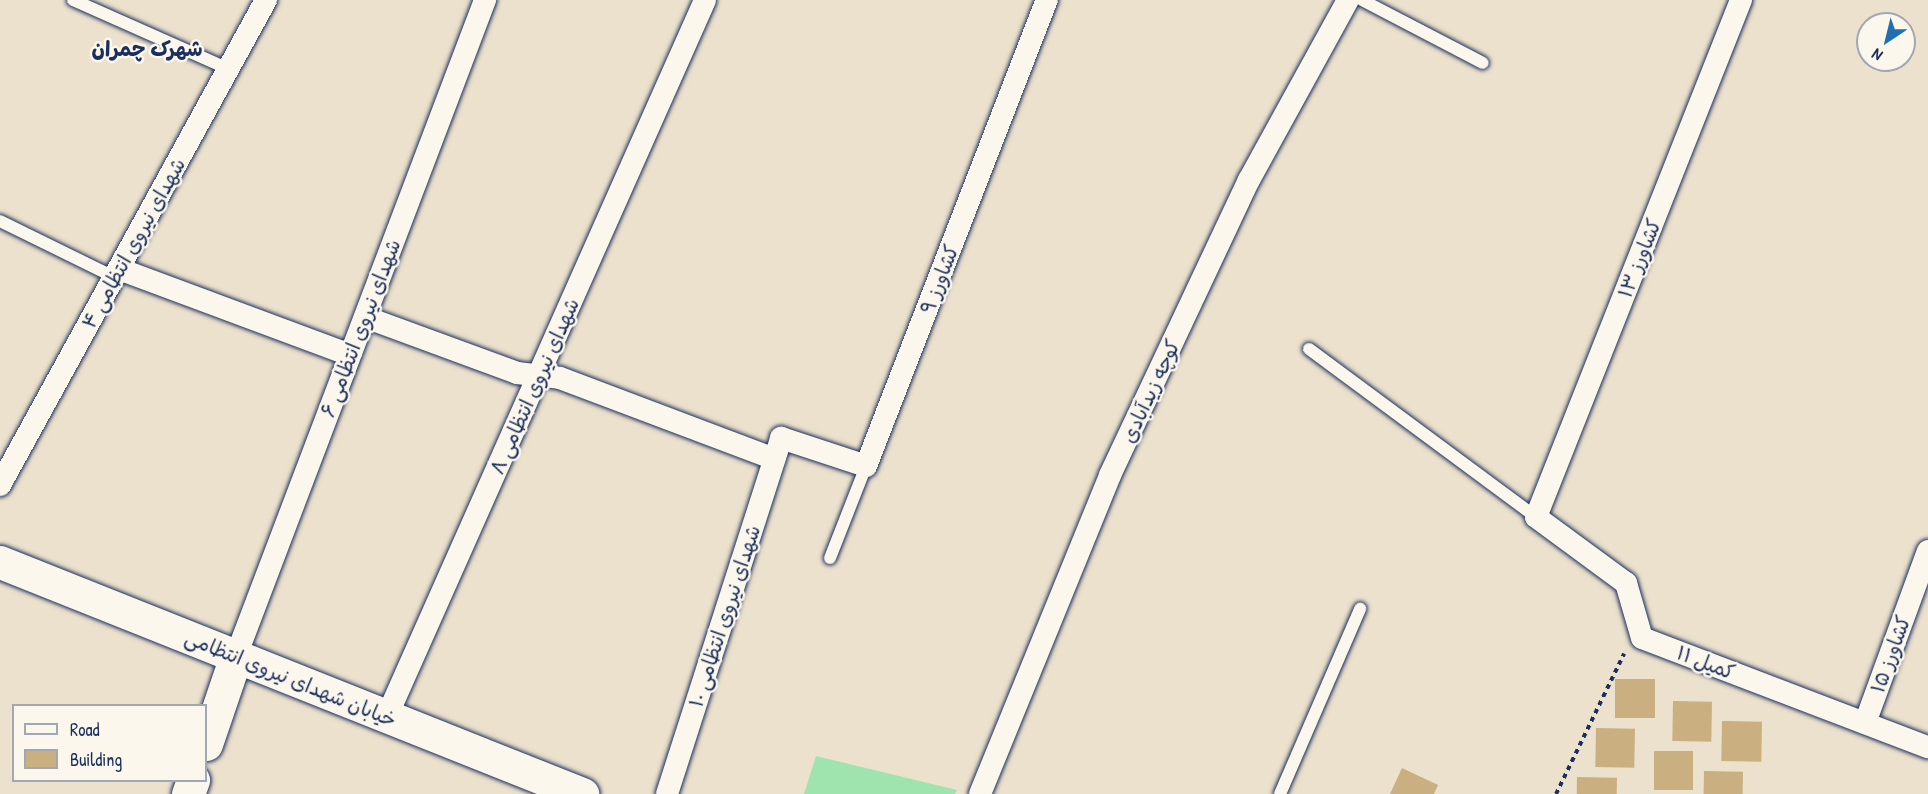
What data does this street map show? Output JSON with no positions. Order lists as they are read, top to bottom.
{
  "streets": {
    "street": [
      "شهدای نیروی انتظامی ۴",
      "کشاورز ۱۳",
      "کشاورز ۹",
      "شهدای نیروی انتظامی ۶",
      "شهدای نیروی انتظامی ۸",
      "کوچه زیدآبادی",
      "شهدای نیروی انتظامی ۱۰",
      "کشاورز ۱۵",
      "کمیل ۱۱",
      "خیابان شهدای نیروی انتظامی"
    ]
  },
  "crossings": [
    ["شهدای نیروی انتظامی ۶", "خیابان شهدای نیروی انتظامی"],
    ["شهدای نیروی انتظامی ۸", "خیابان شهدای نیروی انتظامی"],
    ["کشاورز ۱۵", "کمیل ۱۱"]
  ],
  "districts": ["شهرک چمران"],
  "legend": ["Road", "Building"],
  "north": "bottom left"
}
